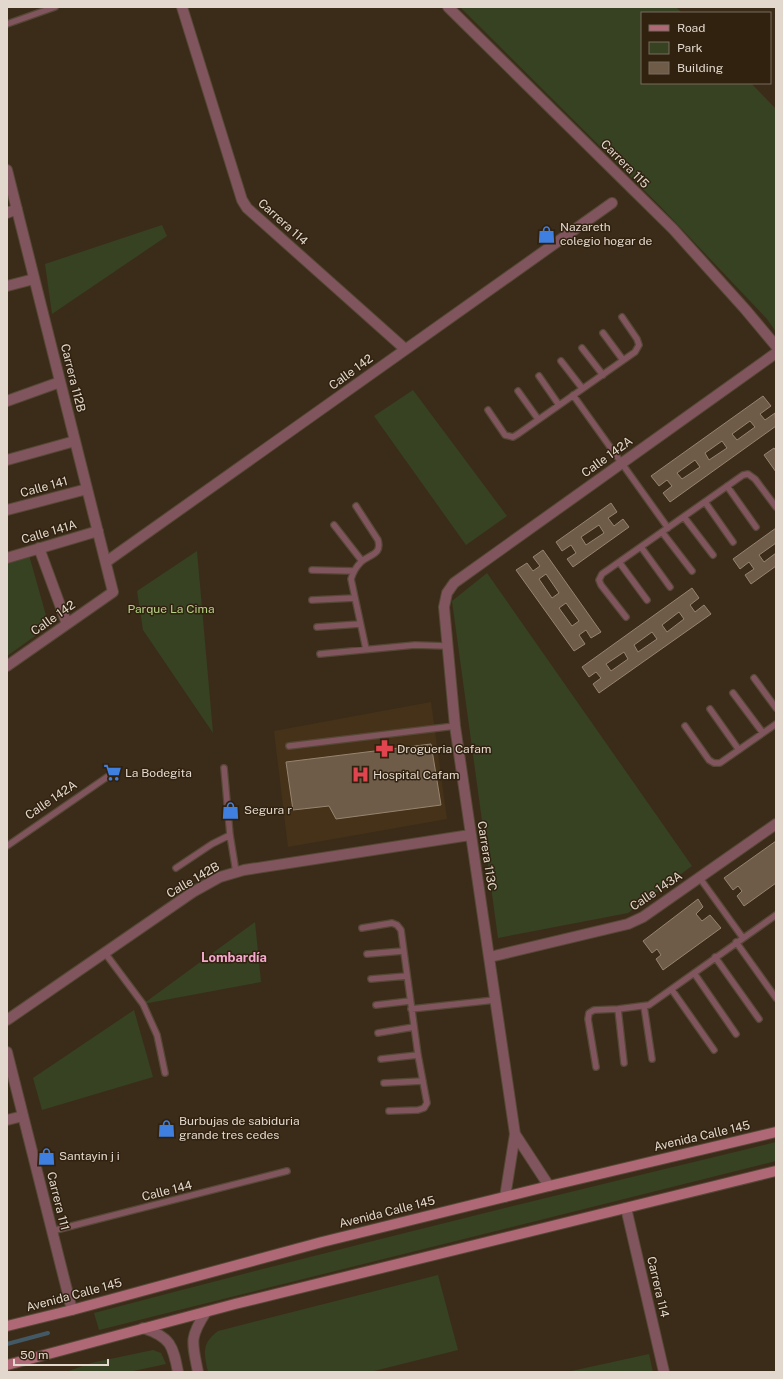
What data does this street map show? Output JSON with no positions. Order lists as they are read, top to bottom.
{
  "streets": {
    "main road": ["Avenida Calle 145"],
    "street": [
      "Carrera 115",
      "Carrera 114",
      "Calle 142",
      "Carrera 112B",
      "Calle 142A",
      "Calle 141",
      "Calle 141A",
      "Carrera 113C",
      "Calle 142B",
      "Calle 143A",
      "Carrera 111"
    ],
    "lane": ["Calle 144"]
  },
  "crossings": [
    ["Carrera 114", "Calle 142"],
    ["Calle 142", "Carrera 112B"],
    ["Carrera 112B", "Calle 141"],
    ["Carrera 112B", "Calle 141A"],
    ["Calle 142A", "Carrera 113C"],
    ["Carrera 113C", "Calle 142B"],
    ["Carrera 113C", "Calle 143A"],
    ["Carrera 113C", "Avenida Calle 145"],
    ["Avenida Calle 145", "Carrera 111"],
    ["Calle 144", "Carrera 111"]
  ],
  "districts": ["Lombardía"],
  "parks": ["Parque La Cima"],
  "places": {
    "shop": [
      "Nazareth colegio hogar de",
      "Segura r",
      "Burbujas de sabiduria grande tres cedes",
      "Santayin j i"
    ],
    "pharmacy": ["Drogueria Cafam"],
    "supermarket": ["La Bodegita"],
    "hospital": ["Hospital Cafam"]
  },
  "legend": ["Road", "Park", "Building"],
  "scale_bar": "50 m"
}
